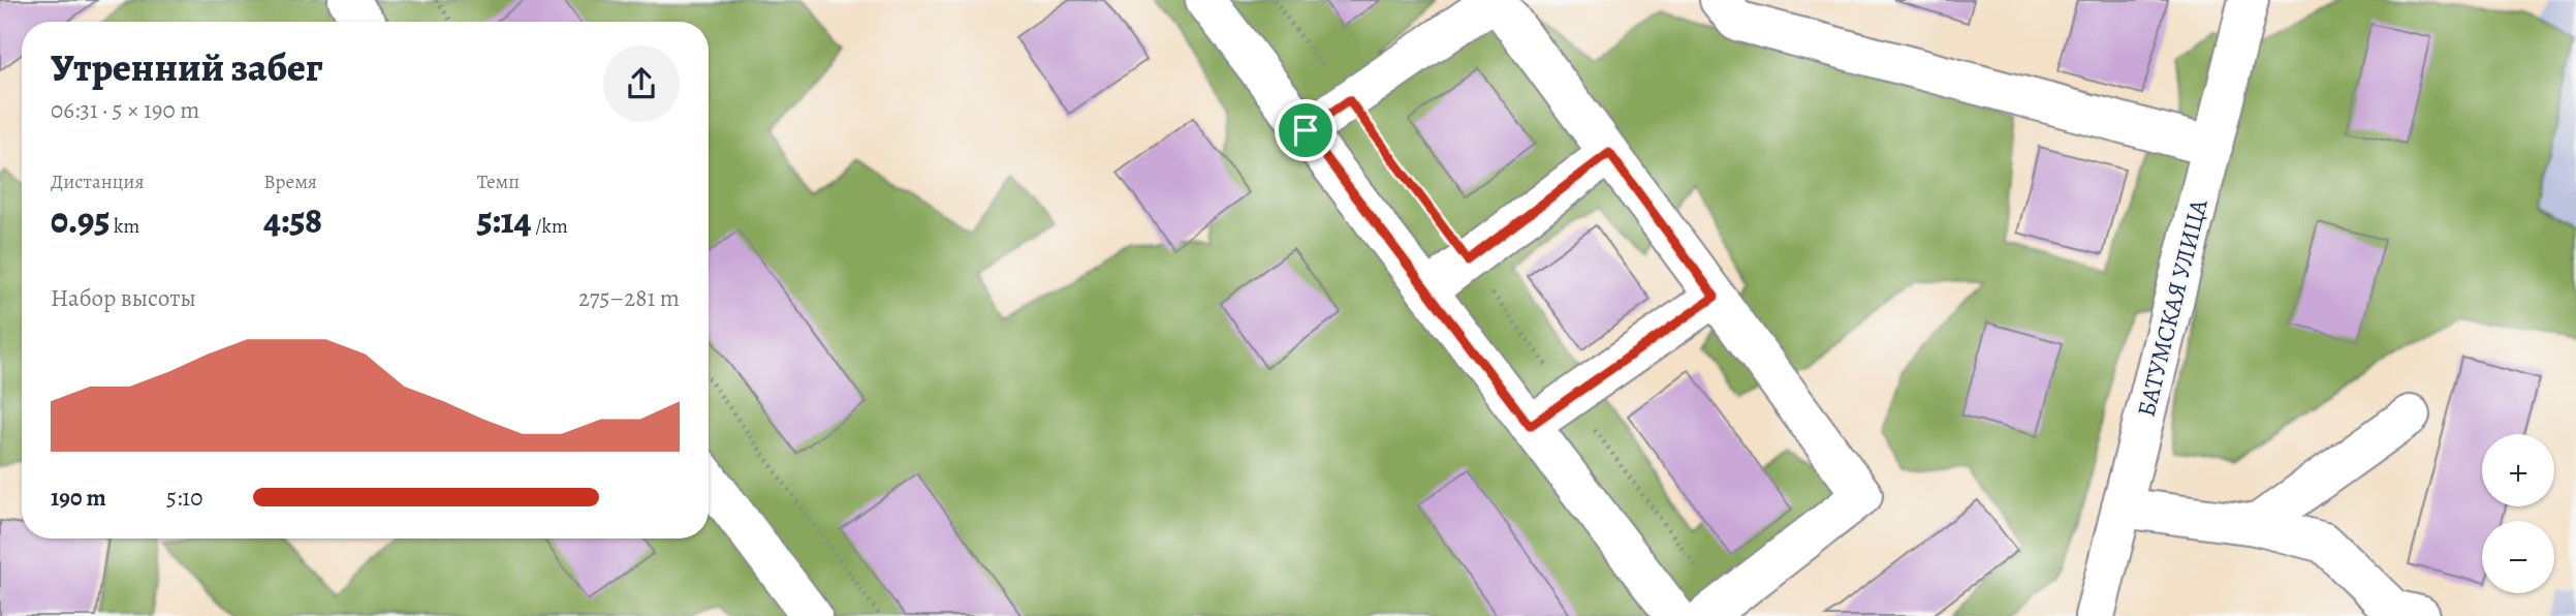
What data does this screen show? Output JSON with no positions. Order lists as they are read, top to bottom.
{
  "streets": {
    "street": ["БАТУМСКАЯ УЛИЦА"]
  },
  "page": {
    "heading": ["Утренний забег", "06:31 · 5 × 190 m"],
    "stats": [
      ["Дистанция", "0.95 km"],
      ["Время", "4:58"],
      ["Темп", "5:14 /km"]
    ],
    "chart": ["Набор высоты", "275–281 m"],
    "map_buttons": ["+", "−"],
    "list": [
      {
        "name": "190 m",
        "note": "5:10"
      }
    ]
  }
}
